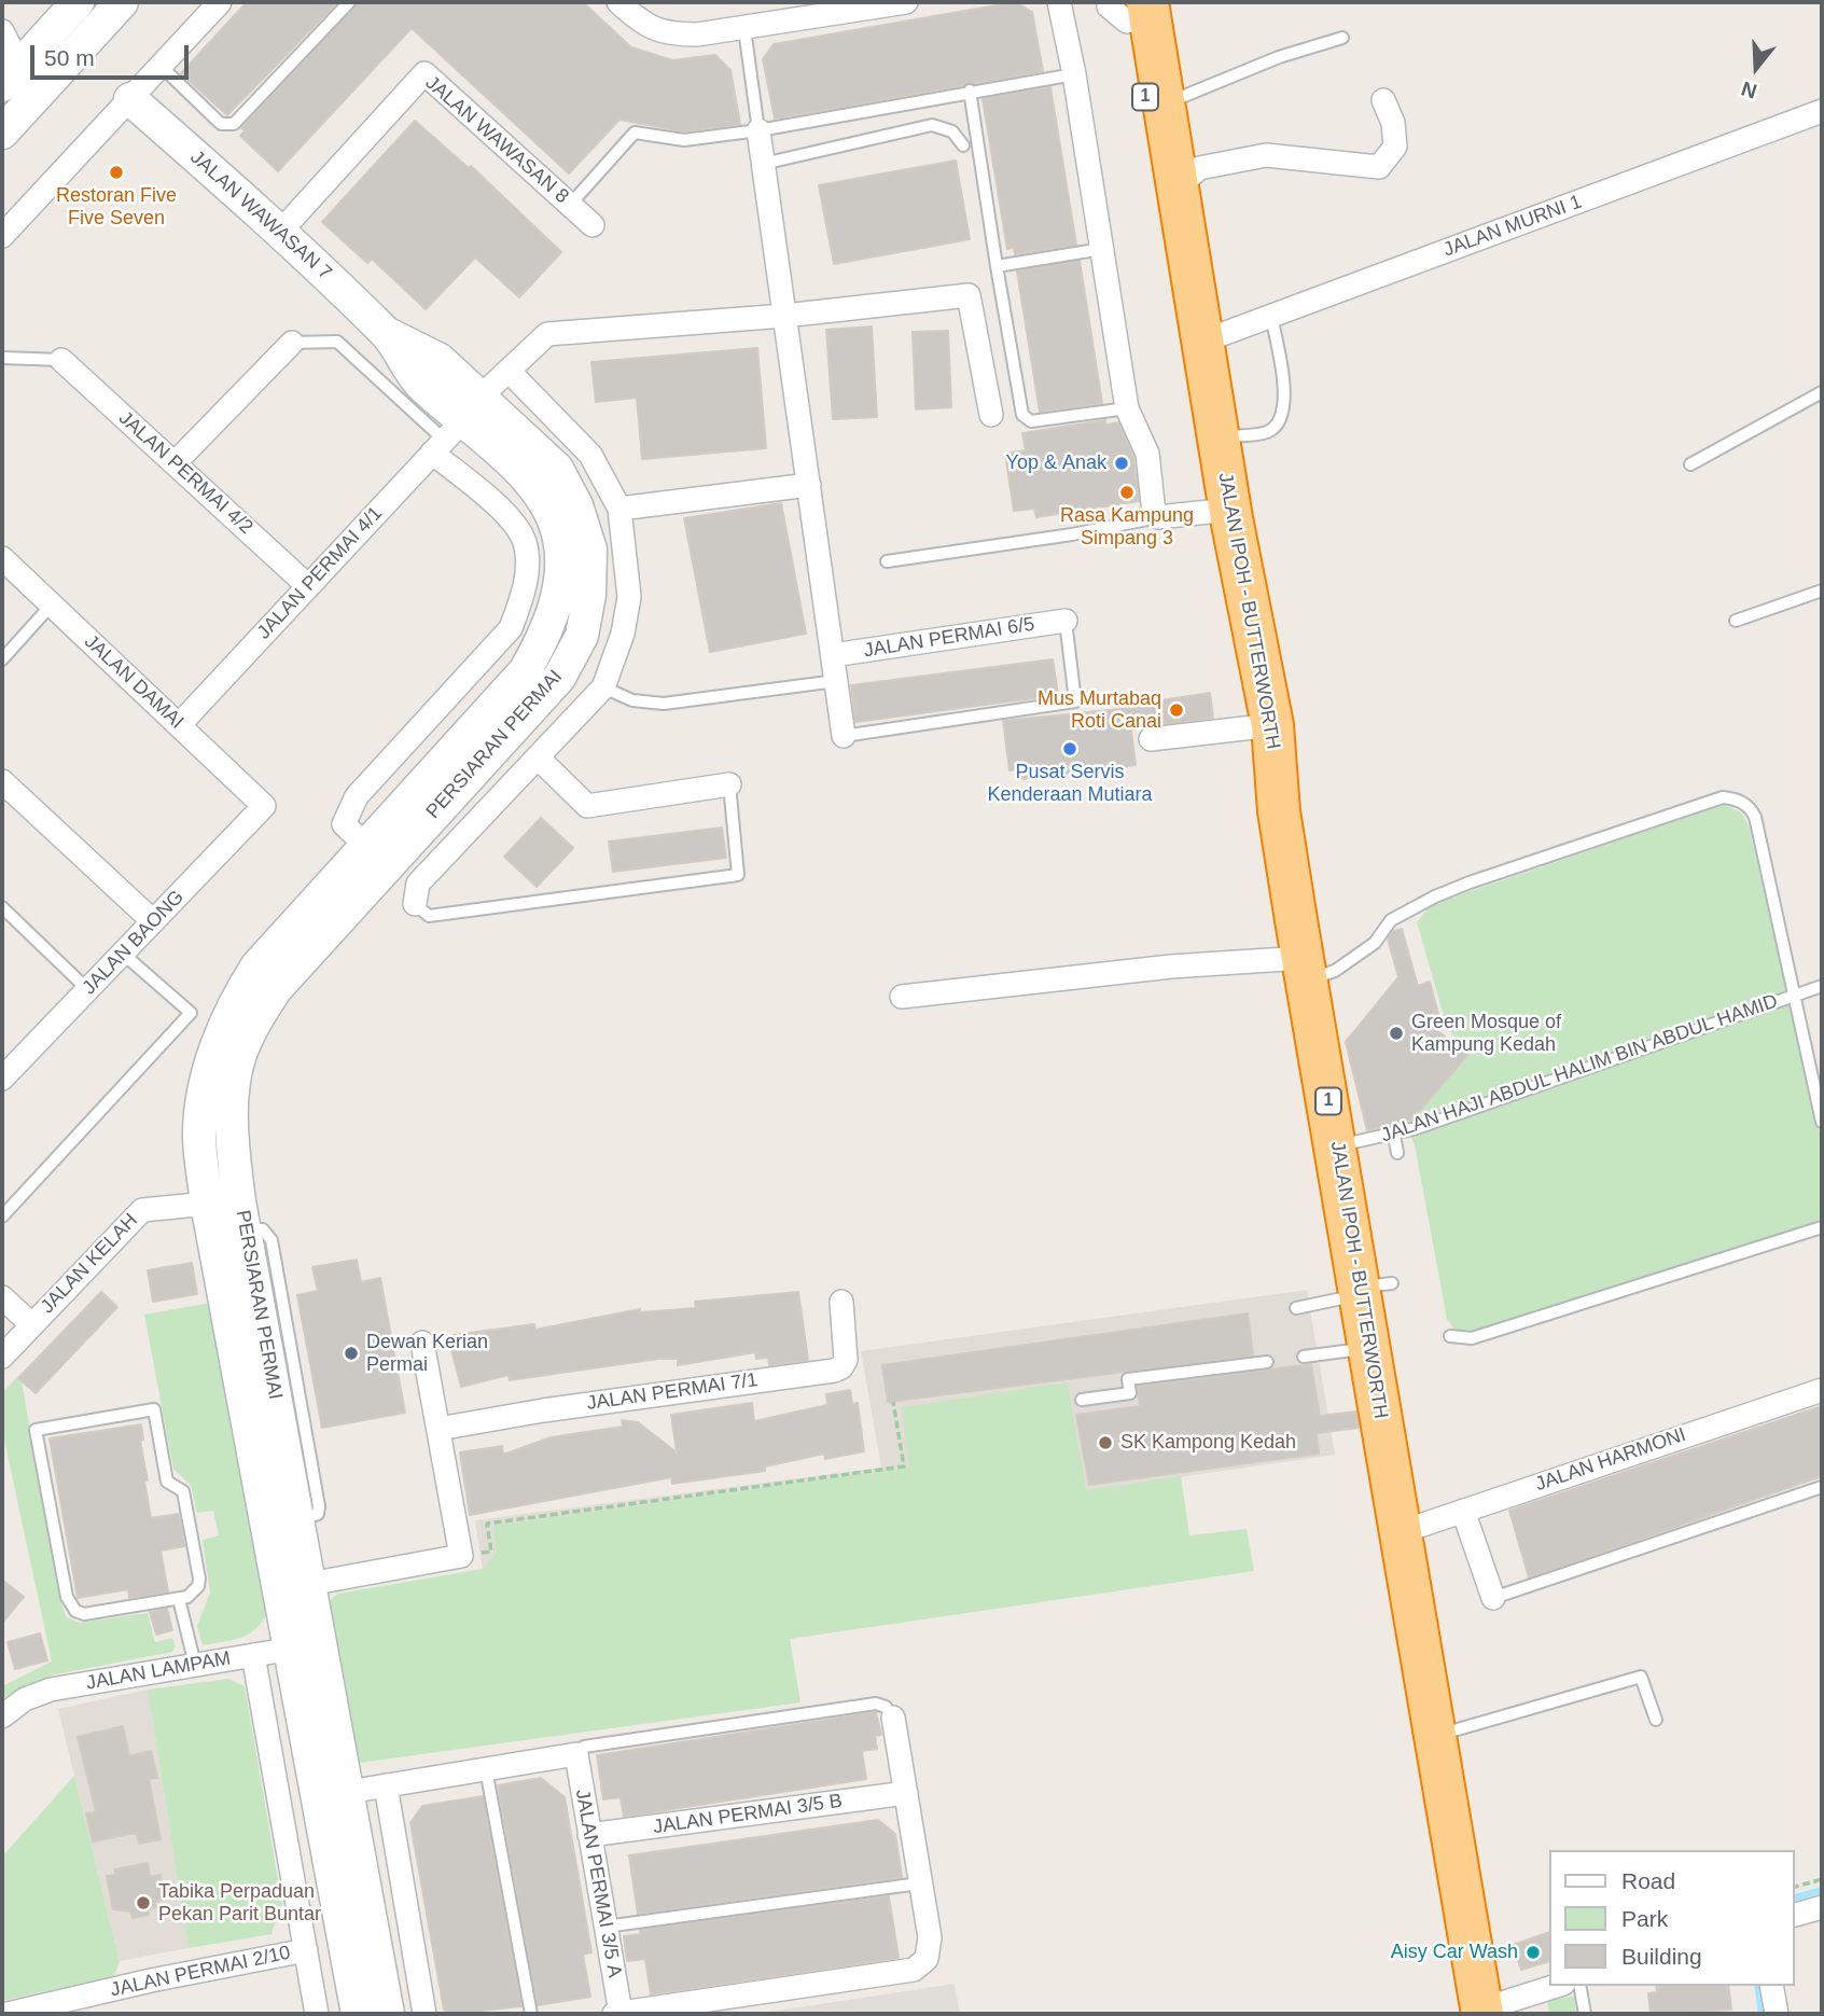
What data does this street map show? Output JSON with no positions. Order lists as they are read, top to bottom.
{
  "streets": {
    "highway": ["1", "JALAN IPOH - BUTTERWORTH"],
    "street": [
      "JALAN WAWASAN 8",
      "JALAN WAWASAN 7",
      "JALAN MURNI 1",
      "JALAN PERMAI 4/2",
      "JALAN PERMAI 4/1",
      "JALAN PERMAI 6/5",
      "JALAN DAMAI",
      "PERSIARAN PERMAI",
      "JALAN BAONG",
      "JALAN KELAH",
      "JALAN PERMAI 7/1",
      "JALAN HARMONI",
      "JALAN LAMPAM",
      "JALAN PERMAI 3/5 B",
      "JALAN PERMAI 3/5 A",
      "JALAN PERMAI 2/10"
    ],
    "lane": ["JALAN HAJI ABDUL HALIM BIN ABDUL HAMID"]
  },
  "crossings": [
    ["JALAN WAWASAN 8", "JALAN WAWASAN 7"],
    ["JALAN WAWASAN 7", "PERSIARAN PERMAI"],
    ["JALAN MURNI 1", "JALAN IPOH - BUTTERWORTH"],
    ["JALAN PERMAI 4/2", "JALAN PERMAI 4/1"],
    ["JALAN PERMAI 4/1", "JALAN DAMAI"],
    ["JALAN PERMAI 4/1", "PERSIARAN PERMAI"],
    ["JALAN IPOH - BUTTERWORTH", "JALAN HAJI ABDUL HALIM BIN ABDUL HAMID"],
    ["JALAN IPOH - BUTTERWORTH", "JALAN HARMONI"],
    ["JALAN DAMAI", "JALAN BAONG"],
    ["PERSIARAN PERMAI", "JALAN KELAH"],
    ["PERSIARAN PERMAI", "JALAN LAMPAM"],
    ["JALAN PERMAI 3/5 B", "JALAN PERMAI 3/5 A"]
  ],
  "places": [
    "Restoran Five Five Seven",
    "Yop & Anak",
    "Rasa Kampung Simpang 3",
    "Mus Murtabaq Roti Canai",
    "Pusat Servis Kenderaan Mutiara",
    "Green Mosque of Kampung Kedah",
    "Dewan Kerian Permai",
    "SK Kampong Kedah",
    "Tabika Perpaduan Pekan Parit Buntar",
    "Aisy Car Wash"
  ],
  "legend": ["Road", "Park", "Building"],
  "scale_bar": "50 m",
  "north": "bottom"
}
